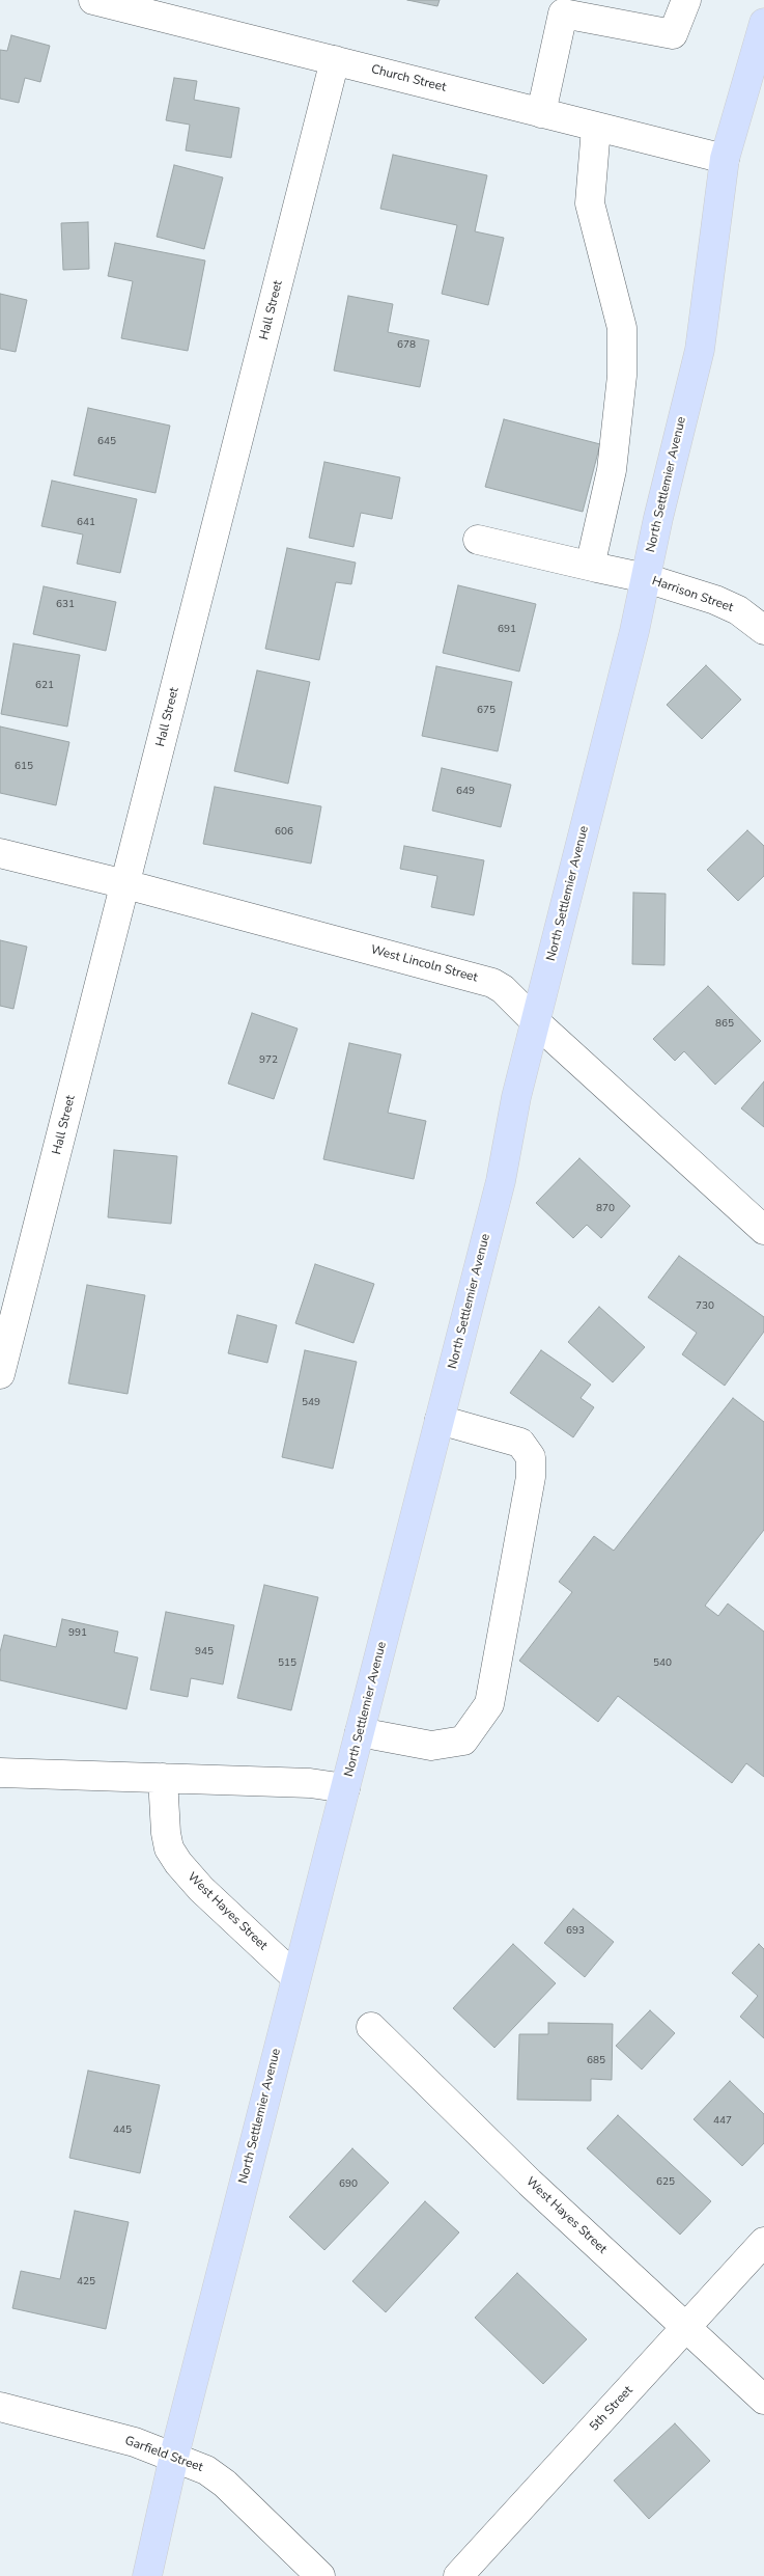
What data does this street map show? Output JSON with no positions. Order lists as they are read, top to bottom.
{
  "streets": {
    "main road": ["North Settlemier Avenue"],
    "street": [
      "Church Street",
      "Hall Street",
      "Harrison Street",
      "West Lincoln Street",
      "West Hayes Street",
      "5th Street",
      "Garfield Street"
    ]
  },
  "crossings": [
    ["Church Street", "Hall Street"],
    ["Church Street", "North Settlemier Avenue"],
    ["Hall Street", "West Lincoln Street"],
    ["North Settlemier Avenue", "Harrison Street"],
    ["North Settlemier Avenue", "West Lincoln Street"],
    ["North Settlemier Avenue", "West Hayes Street"],
    ["North Settlemier Avenue", "Garfield Street"],
    ["West Hayes Street", "5th Street"]
  ],
  "house_numbers": [
    "678",
    "645",
    "641",
    "631",
    "691",
    "621",
    "675",
    "615",
    "649",
    "606",
    "865",
    "972",
    "870",
    "730",
    "549",
    "991",
    "945",
    "515",
    "540",
    "693",
    "685",
    "447",
    "445",
    "625",
    "690",
    "425"
  ]
}
